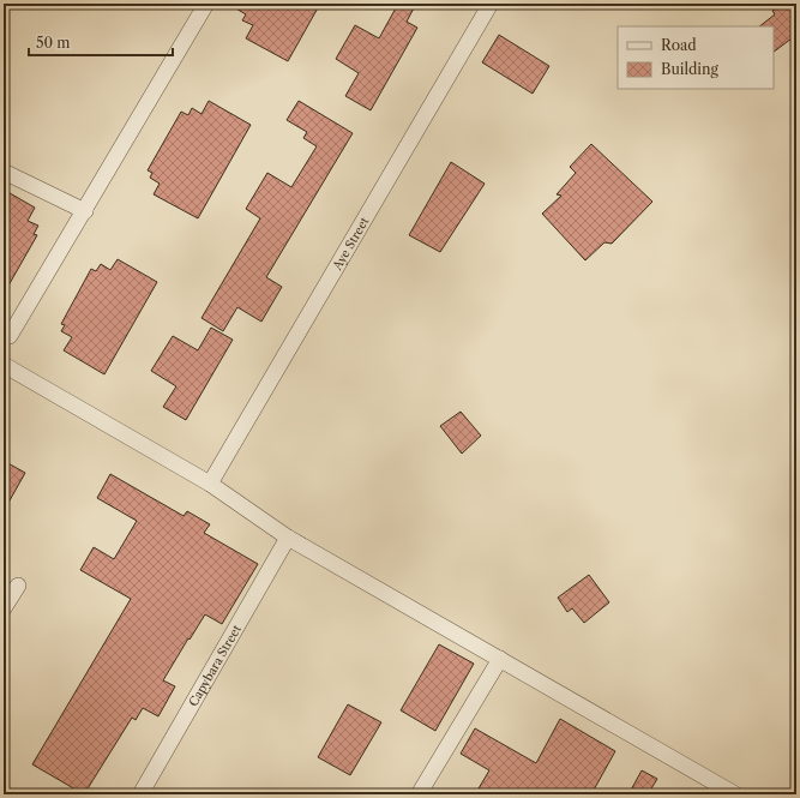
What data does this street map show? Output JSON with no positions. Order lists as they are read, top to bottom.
{
  "streets": {
    "street": ["Aye Street", "Capybara Street"]
  },
  "legend": ["Road", "Building"],
  "scale_bar": "50 m"
}
